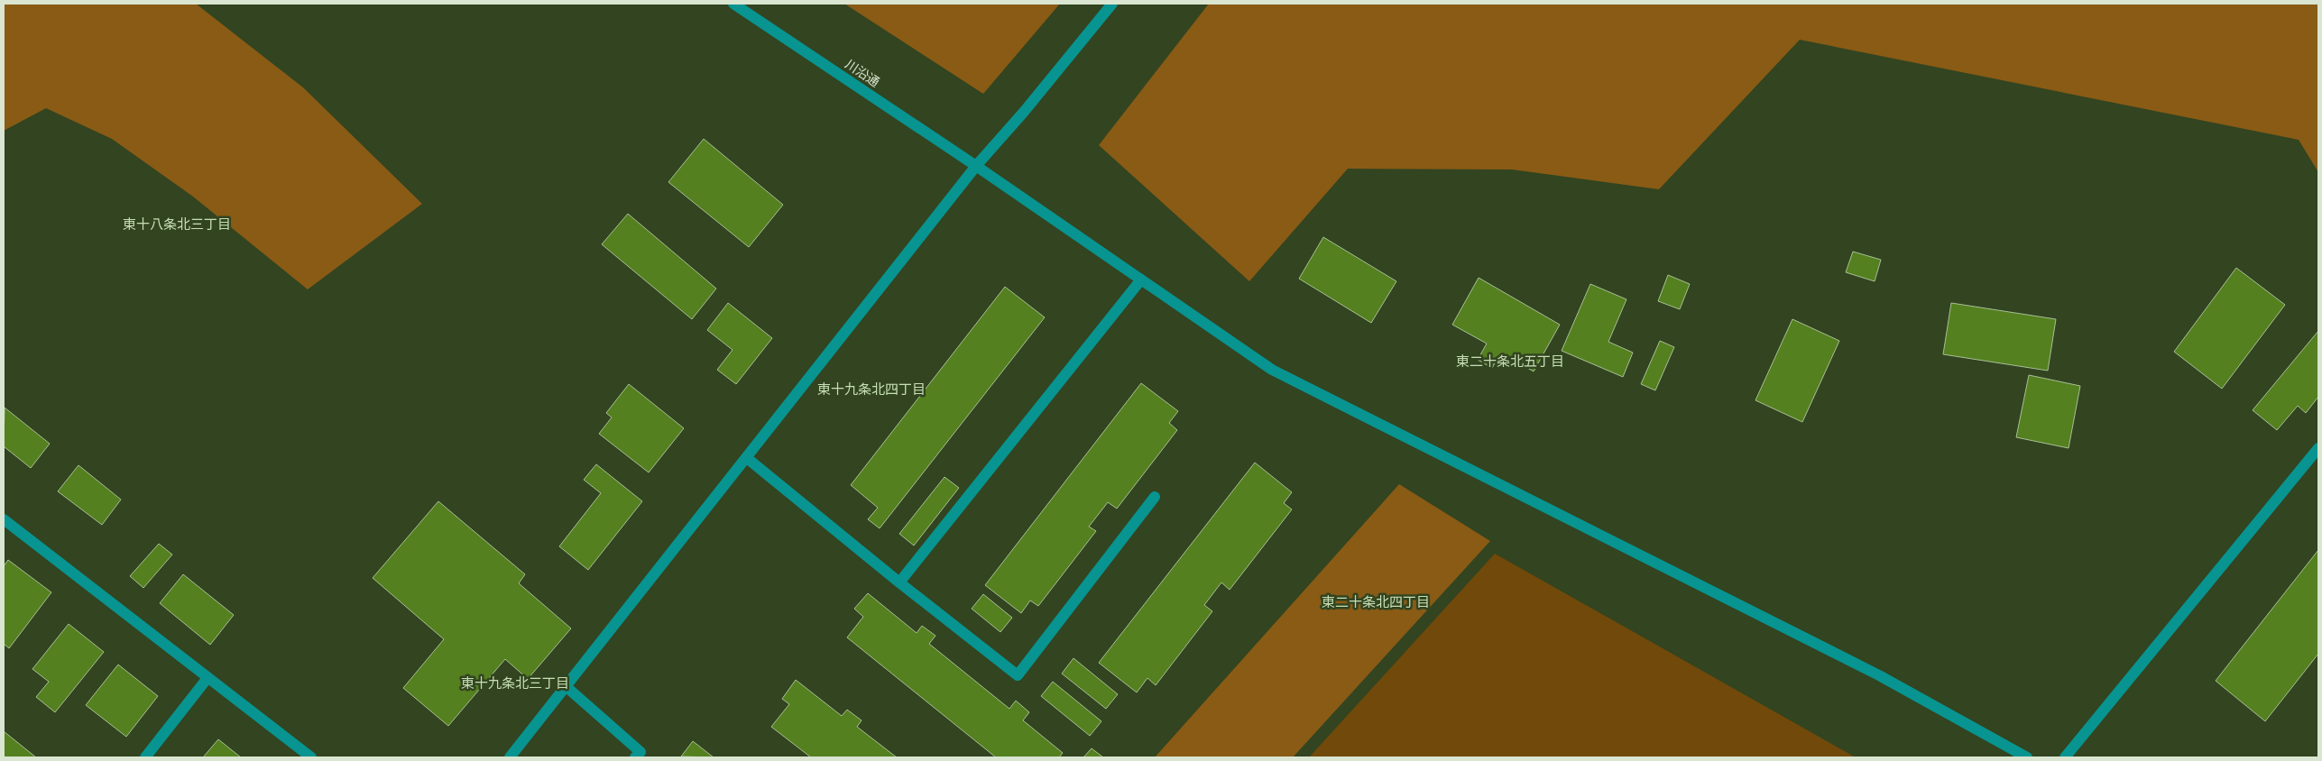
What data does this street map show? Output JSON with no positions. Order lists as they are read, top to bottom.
{
  "streets": {
    "street": ["川沿通"]
  },
  "districts": [
    "東十八条北三丁目",
    "東二十条北五丁目",
    "東十九条北四丁目",
    "東二十条北四丁目",
    "東十九条北三丁目"
  ]
}
